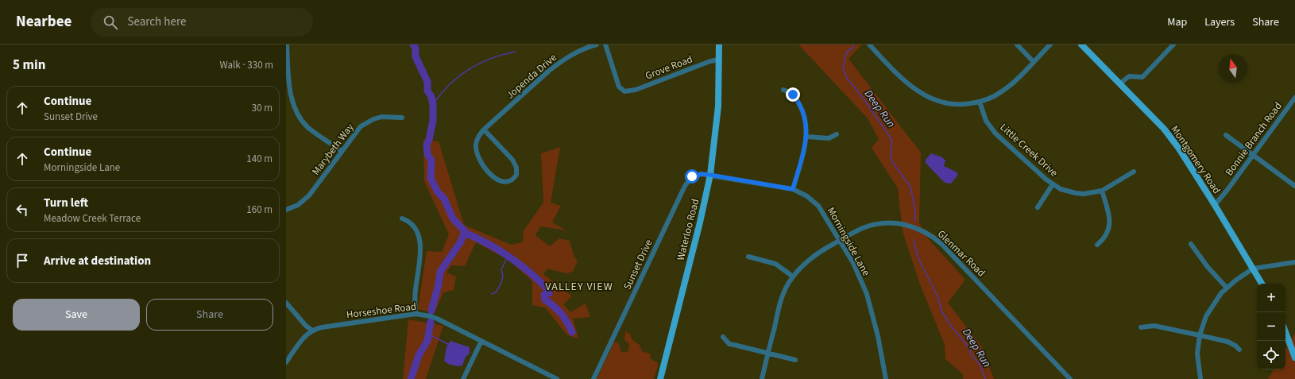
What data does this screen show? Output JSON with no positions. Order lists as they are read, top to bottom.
{
  "streets": {
    "main road": ["Montgomery Road", "Waterloo Road"],
    "street": [
      "Grove Road",
      "Jopenda Drive",
      "Bonnie Branch Road",
      "Marybeth Way",
      "Little Creek Drive",
      "Morningside Lane",
      "Glenmar Road",
      "Sunset Drive",
      "Horseshoe Road"
    ]
  },
  "crossings": [
    ["Grove Road", "Waterloo Road"],
    ["Bonnie Branch Road", "Montgomery Road"],
    ["Waterloo Road", "Morningside Lane"],
    ["Waterloo Road", "Sunset Drive"],
    ["Morningside Lane", "Glenmar Road"],
    ["Morningside Lane", "Sunset Drive"]
  ],
  "districts": ["VALLEY VIEW"],
  "water": ["Deep Run"],
  "north": "top",
  "page": {
    "header": "Nearbee",
    "search": "Search here",
    "nav": ["Map", "Layers", "Share"],
    "heading": ["5 min", "Walk · 330 m"],
    "list": [
      ["Continue", "Sunset Drive", "30 m"],
      ["Continue", "Morningside Lane", "140 m"],
      ["Turn left", "Meadow Creek Terrace", "160 m"],
      "Arrive at destination"
    ],
    "map_buttons": ["+", "−"],
    "buttons": ["Save", "Share"]
  }
}
